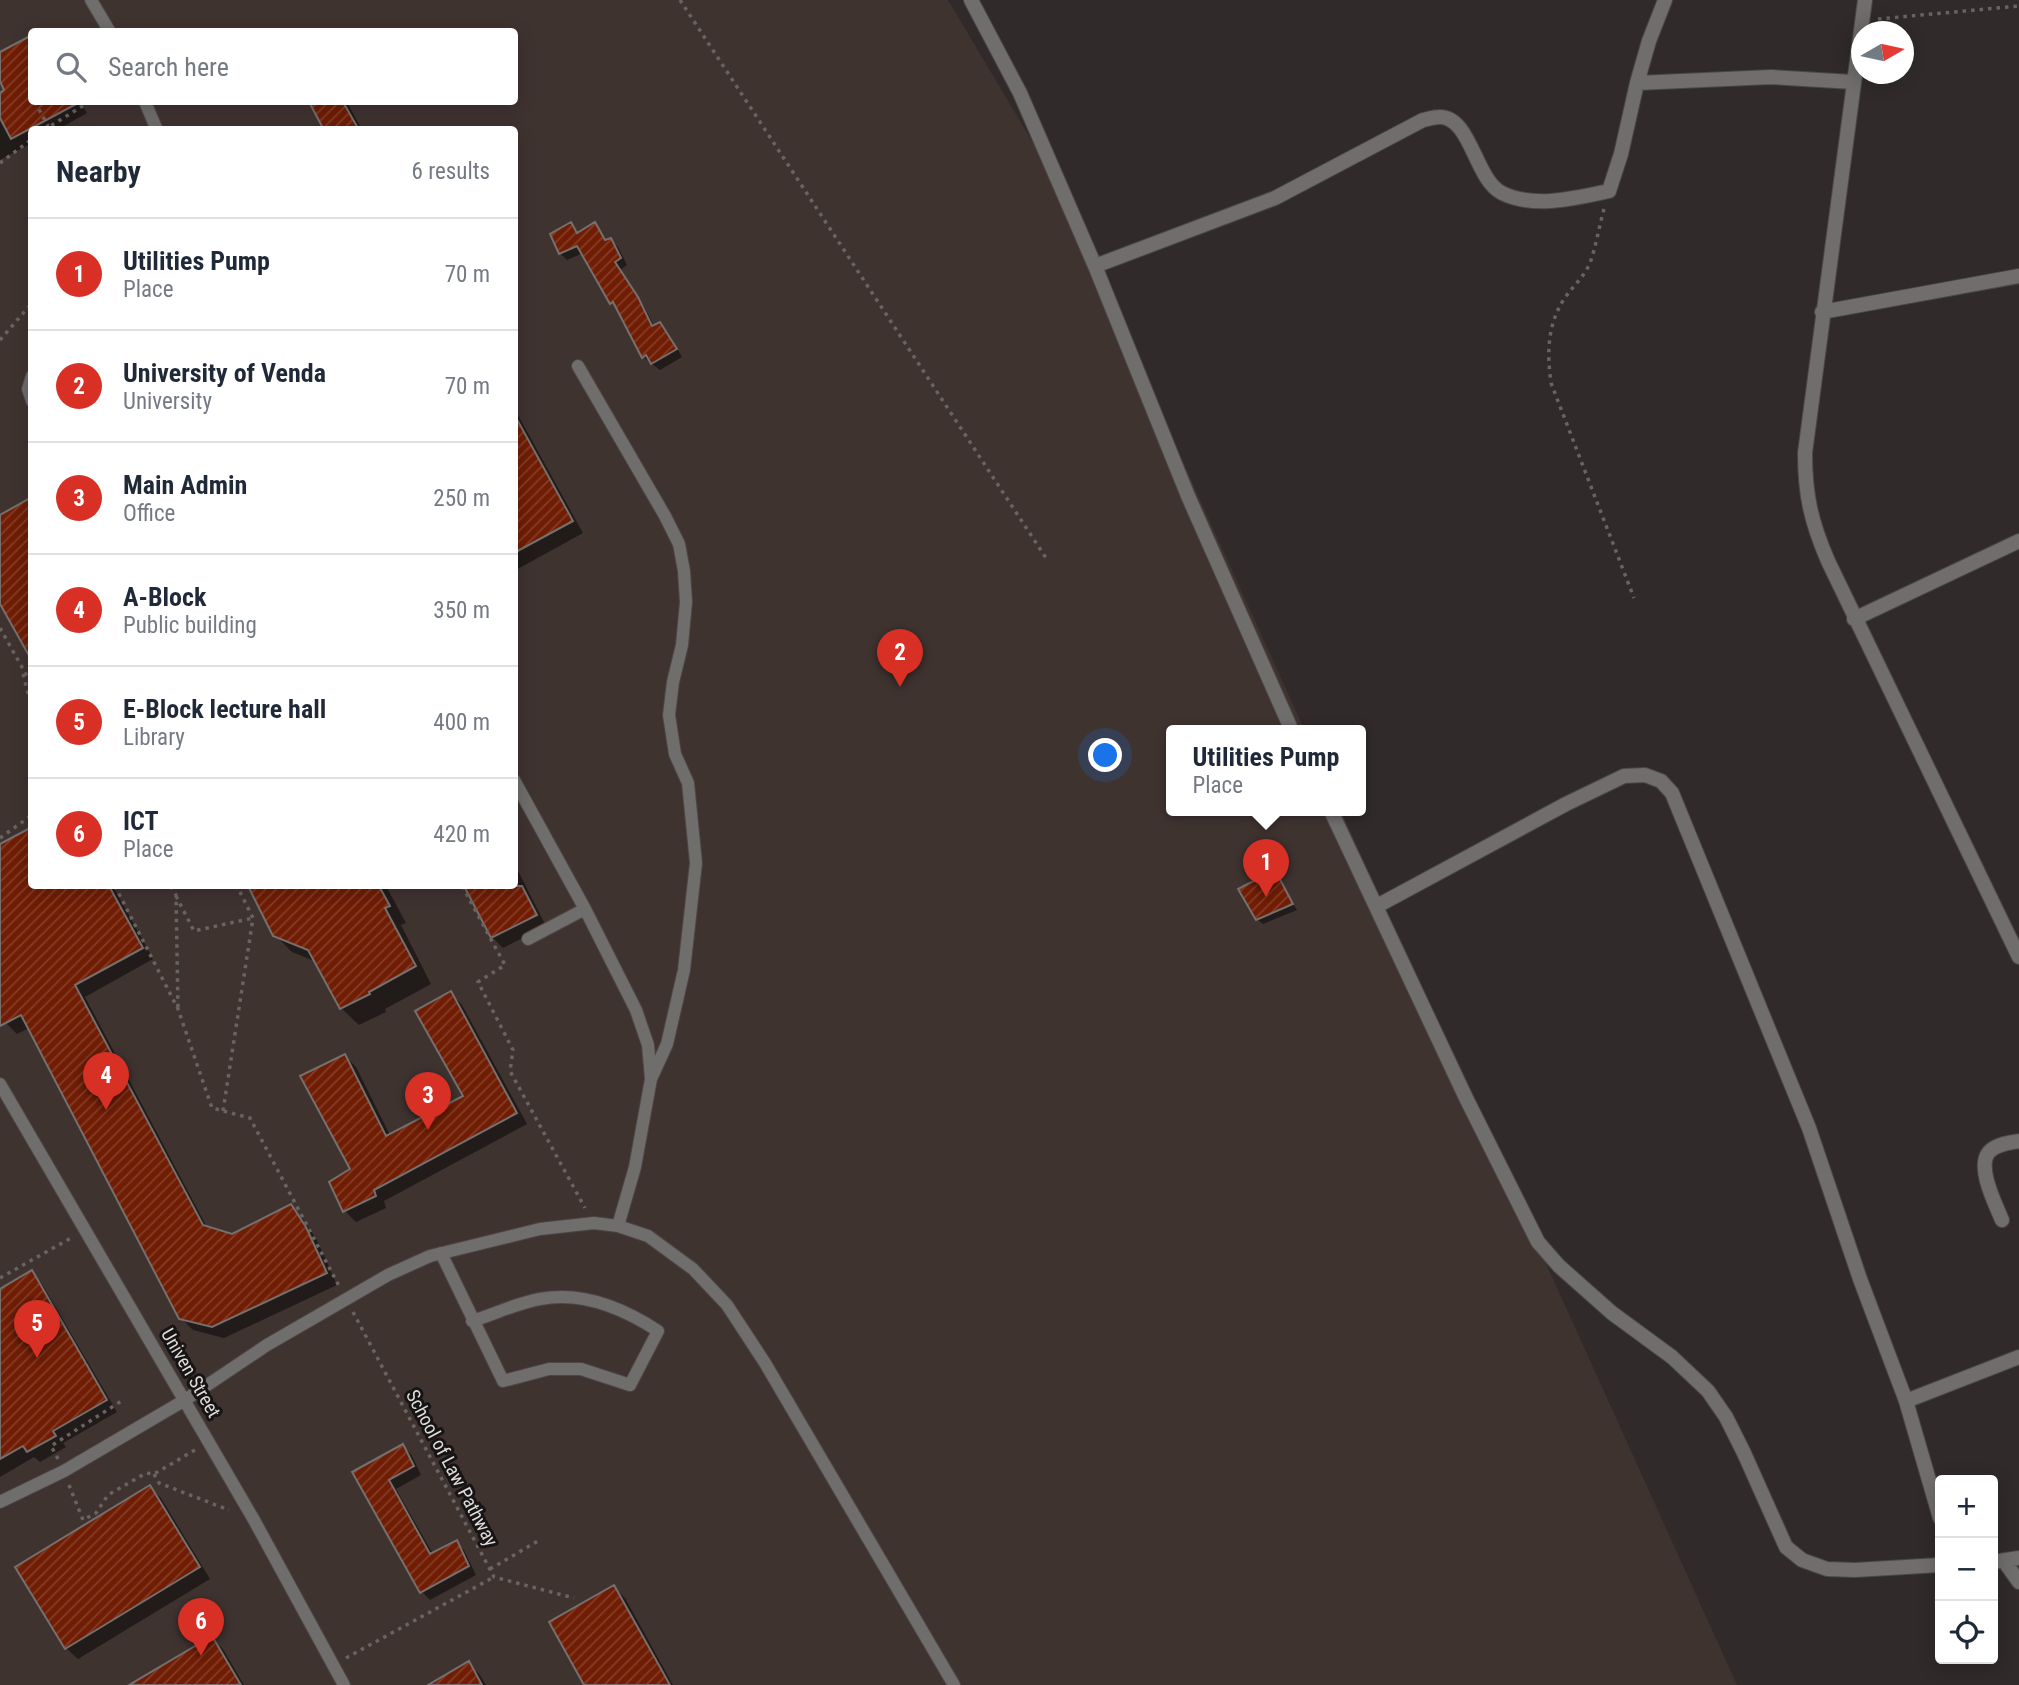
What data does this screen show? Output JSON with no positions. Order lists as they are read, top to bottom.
{
  "streets": {
    "lane": ["Univen Street"],
    "path": ["School of Law Pathway"]
  },
  "north": "right",
  "page": {
    "search": "Search here",
    "heading": ["Nearby", "6 results"],
    "list": [
      {
        "mark": "1",
        "name": "Utilities Pump",
        "note": "Place",
        "value": "70 m"
      },
      {
        "mark": "2",
        "name": "University of Venda",
        "note": "University",
        "value": "70 m"
      },
      {
        "mark": "3",
        "name": "Main Admin",
        "note": "Office",
        "value": "250 m"
      },
      {
        "mark": "4",
        "name": "A-Block",
        "note": "Public building",
        "value": "350 m"
      },
      {
        "mark": "5",
        "name": "E-Block lecture hall",
        "note": "Library",
        "value": "400 m"
      },
      {
        "mark": "6",
        "name": "ICT",
        "note": "Place",
        "value": "420 m"
      }
    ],
    "pins": [
      "2",
      "1",
      "4",
      "3",
      "5",
      "6"
    ],
    "popup": ["Utilities Pump", "Place"],
    "map_buttons": ["+", "−"]
  }
}
